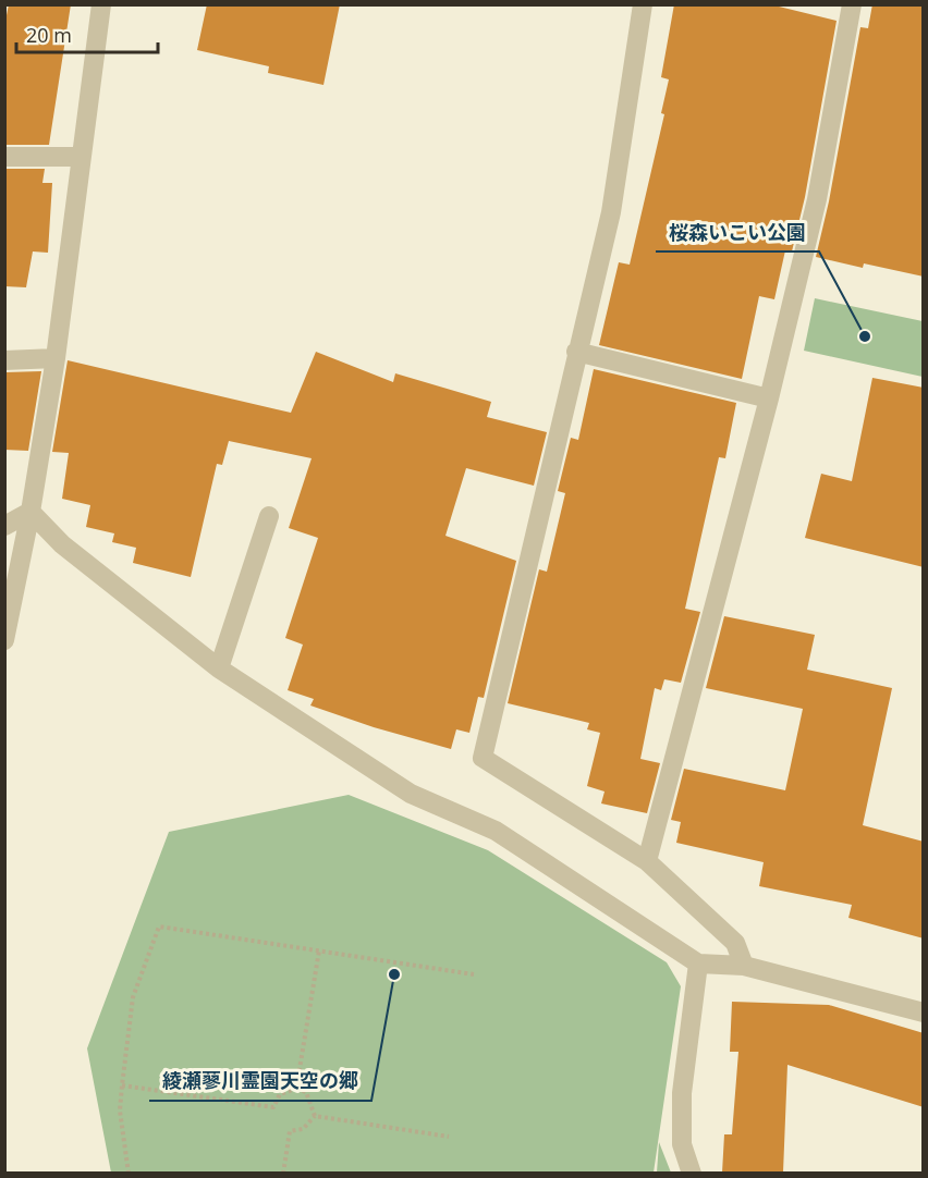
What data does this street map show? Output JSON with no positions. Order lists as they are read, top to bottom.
{
  "places": ["桜森いこい公園", "綾瀬蓼川霊園天空の郷"],
  "scale_bar": "20 m"
}
